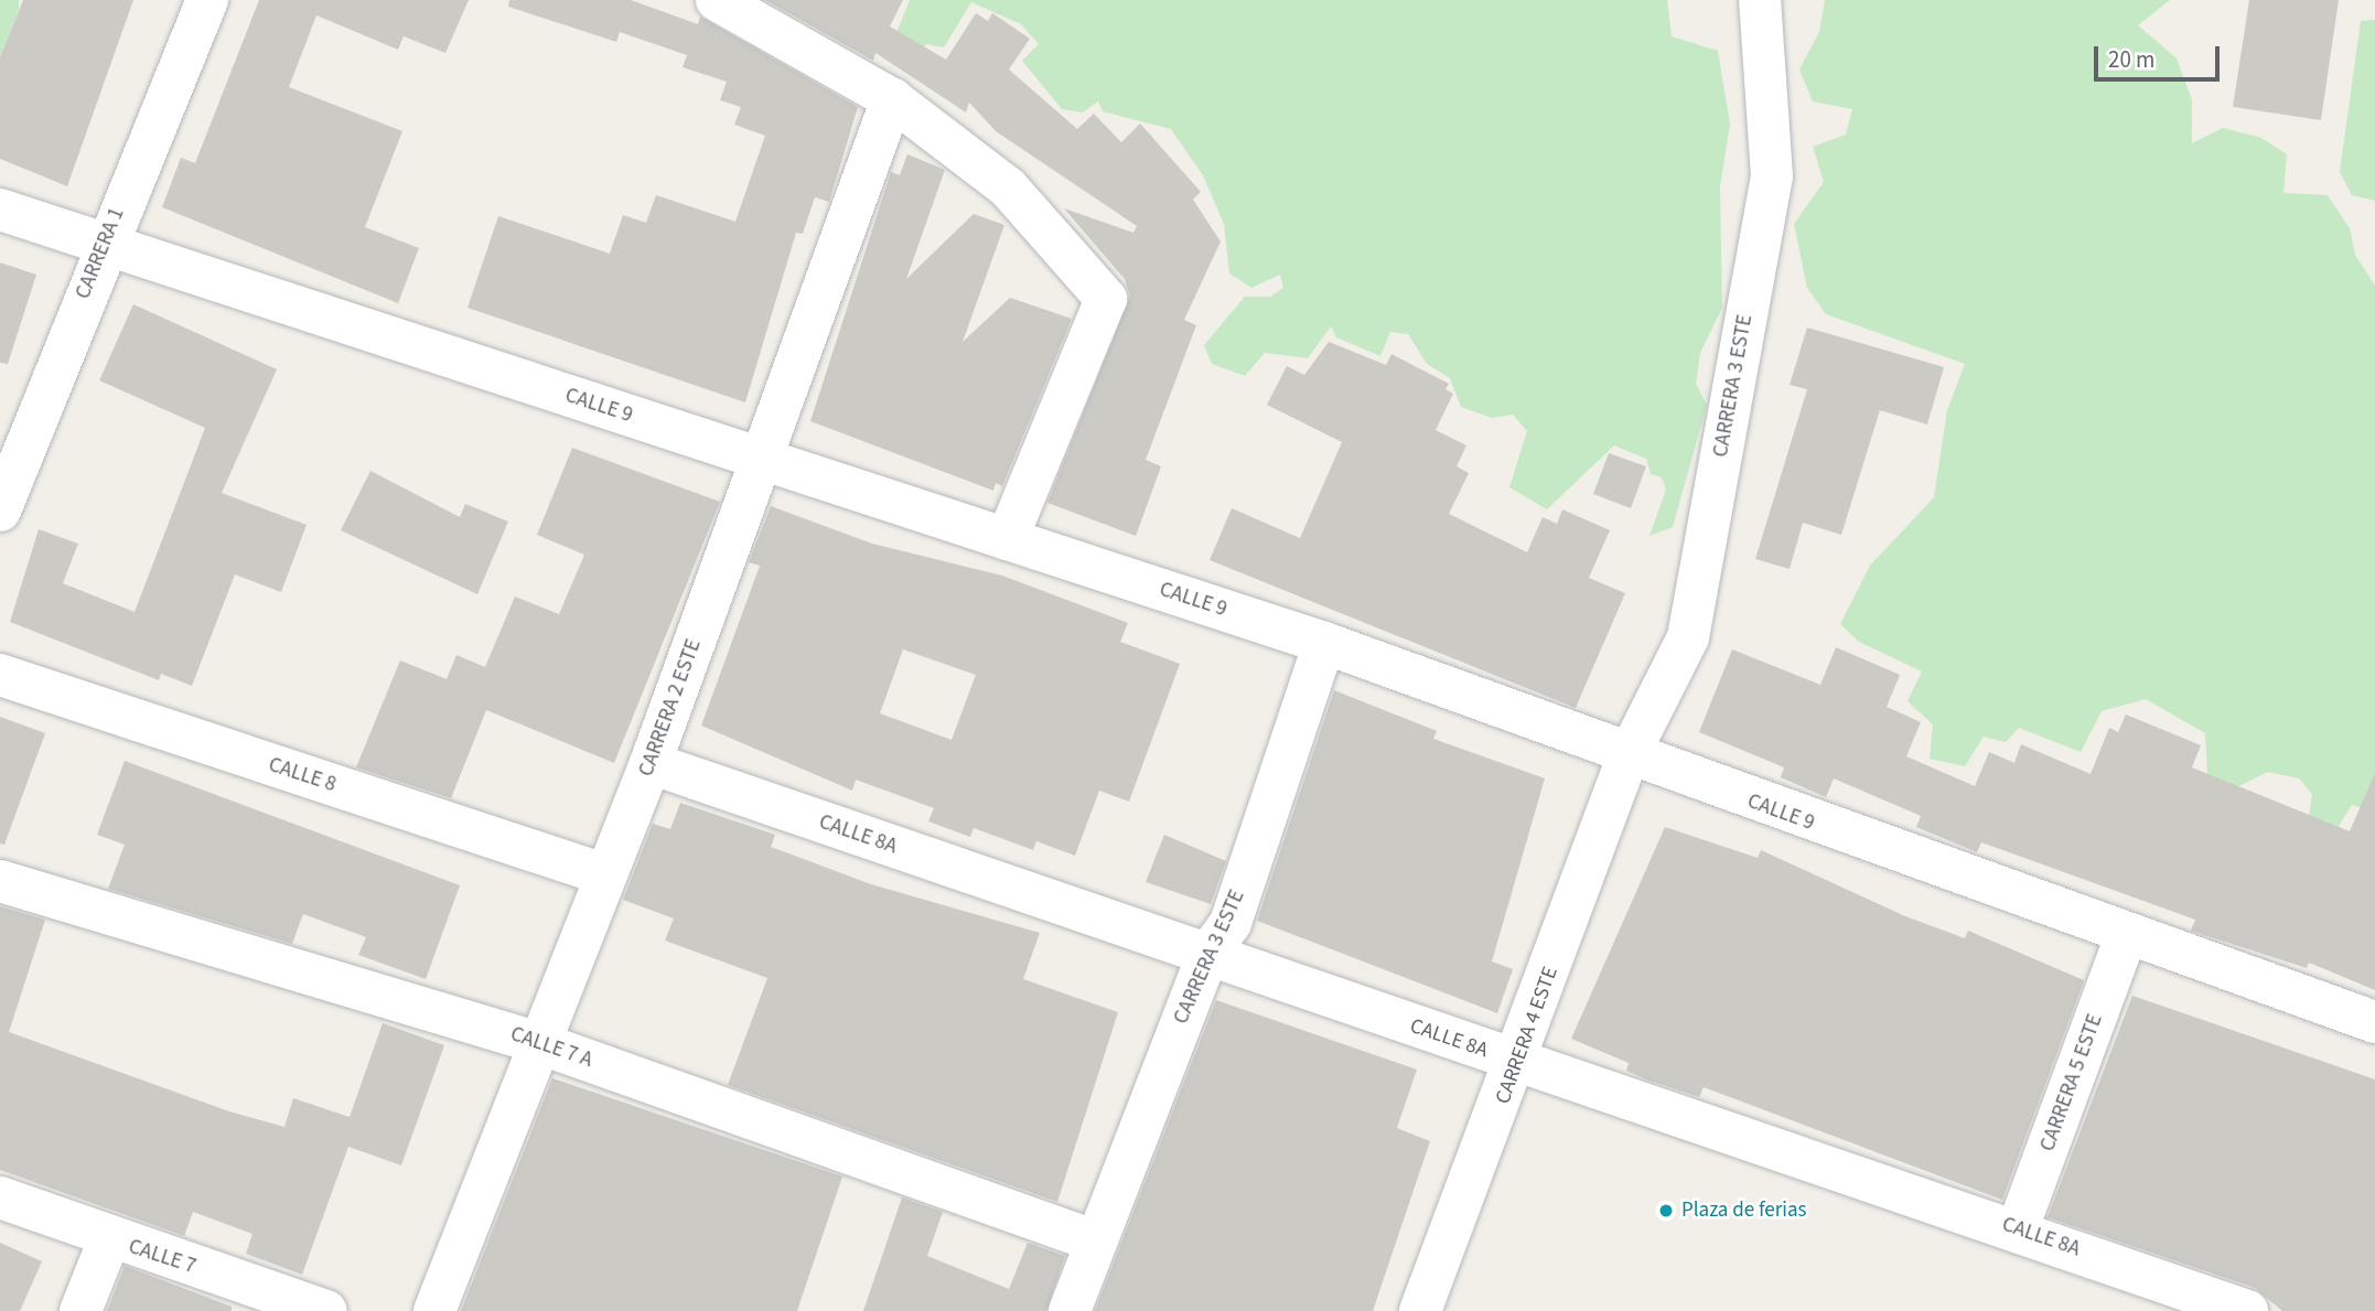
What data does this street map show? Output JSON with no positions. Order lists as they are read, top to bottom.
{
  "streets": {
    "street": [
      "CARRERA 1",
      "CARRERA 3 ESTE",
      "CALLE 9",
      "CARRERA 2 ESTE",
      "CALLE 8",
      "CALLE 8A",
      "CARRERA 4 ESTE",
      "CALLE 7 A",
      "CARRERA 5 ESTE",
      "CALLE 7"
    ]
  },
  "crossings": [
    ["CARRERA 1", "CALLE 9"],
    ["CARRERA 3 ESTE", "CALLE 9"],
    ["CARRERA 3 ESTE", "CALLE 8A"],
    ["CARRERA 3 ESTE", "CARRERA 4 ESTE"],
    ["CARRERA 3 ESTE", "CALLE 7 A"],
    ["CALLE 9", "CARRERA 2 ESTE"],
    ["CALLE 9", "CARRERA 4 ESTE"],
    ["CALLE 9", "CARRERA 5 ESTE"],
    ["CARRERA 2 ESTE", "CALLE 8"],
    ["CARRERA 2 ESTE", "CALLE 8A"],
    ["CARRERA 2 ESTE", "CALLE 7 A"],
    ["CALLE 8A", "CARRERA 4 ESTE"],
    ["CALLE 8A", "CARRERA 5 ESTE"]
  ],
  "places": ["Plaza de ferias"],
  "scale_bar": "20 m"
}
